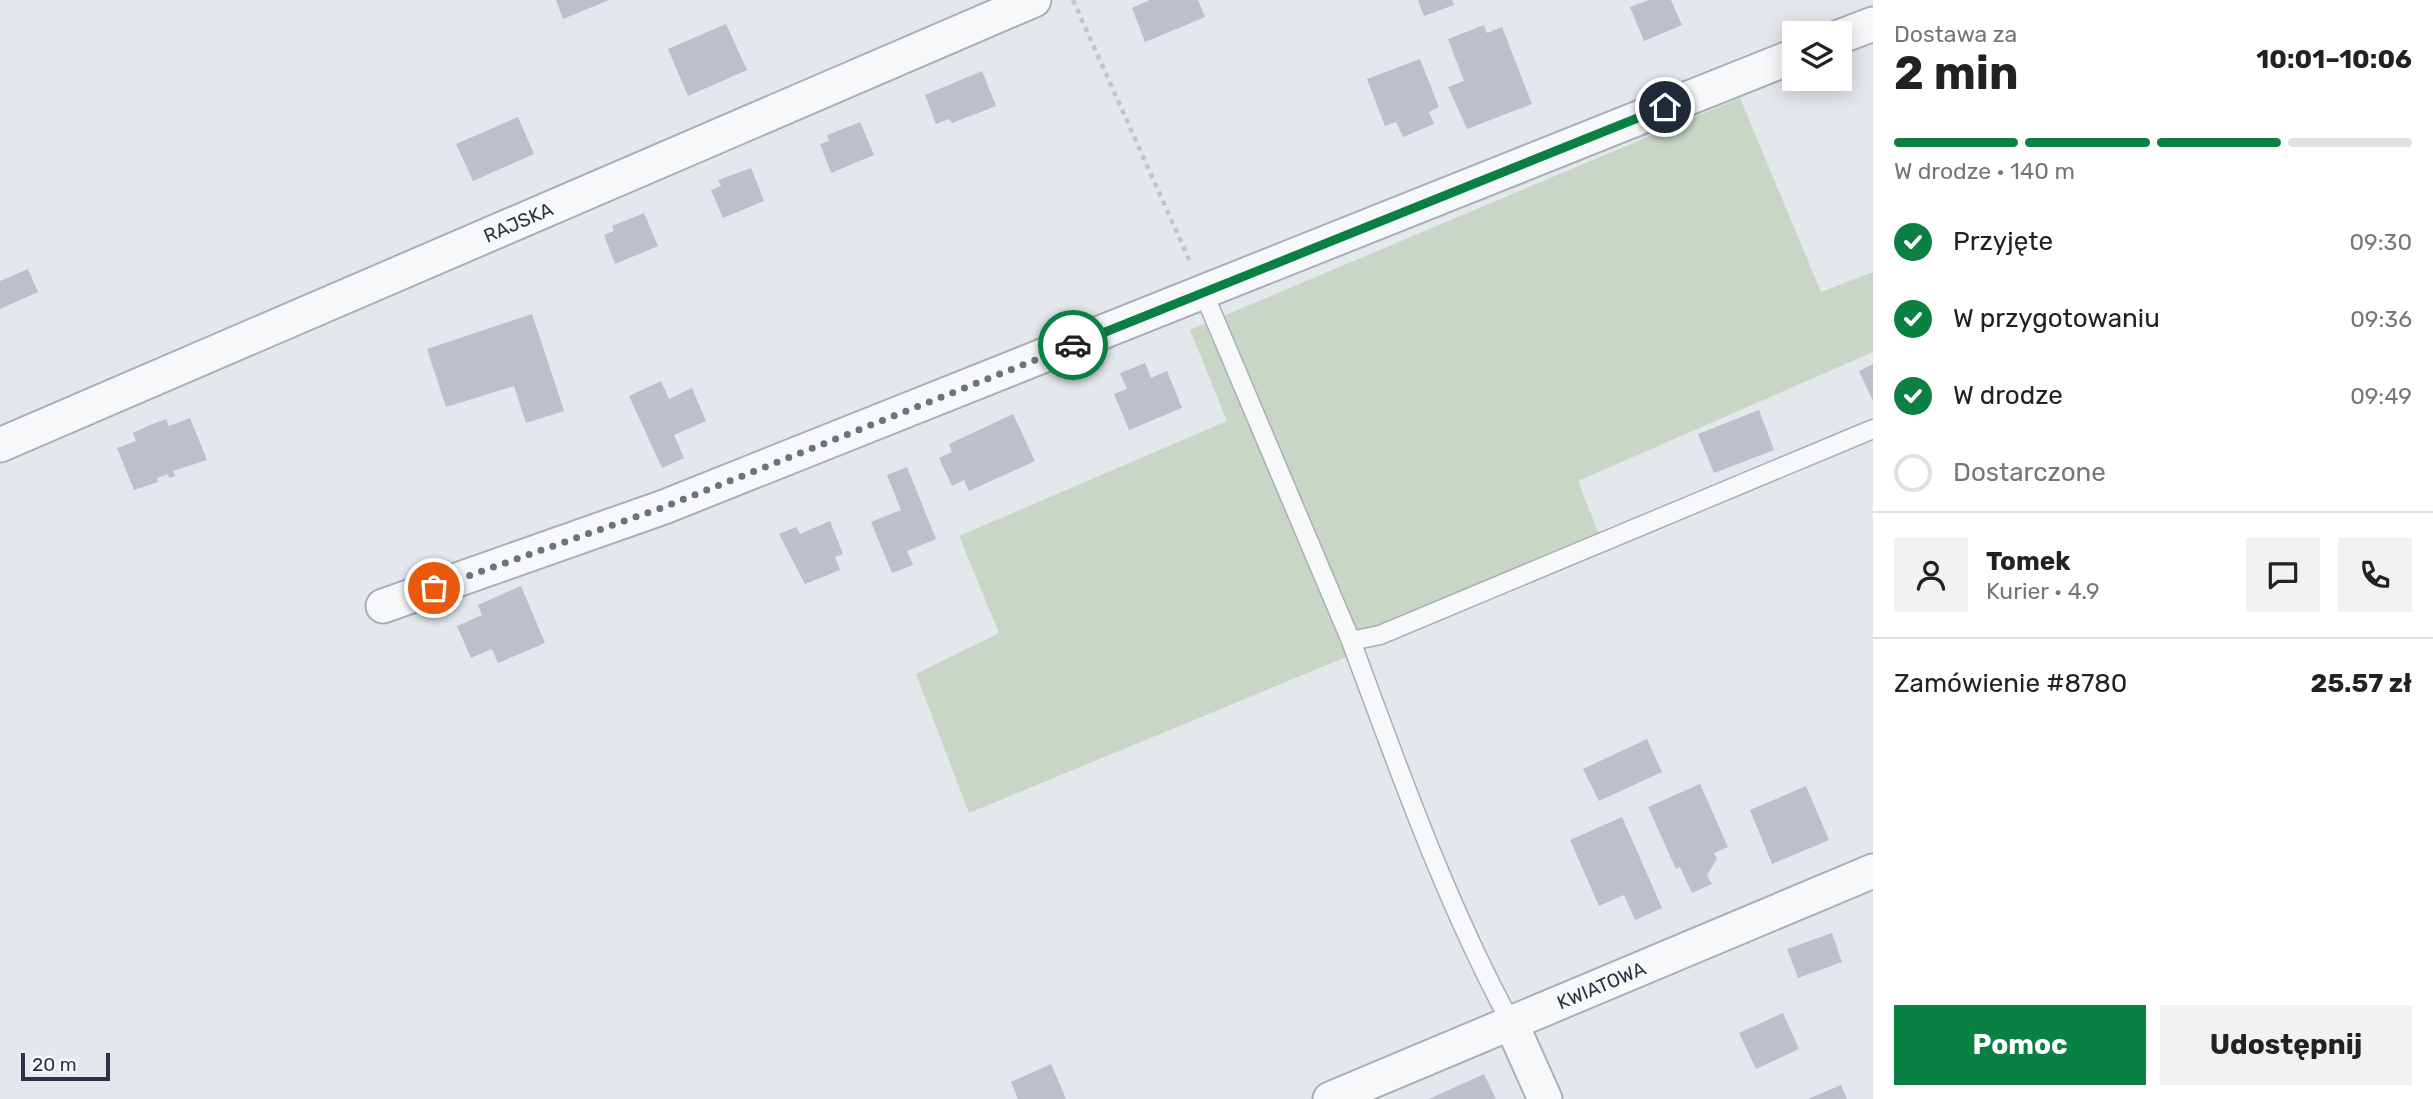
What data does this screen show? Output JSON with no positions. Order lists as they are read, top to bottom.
{
  "streets": {
    "street": ["RAJSKA", "KWIATOWA"]
  },
  "scale_bar": "20 m",
  "page": {
    "heading": ["2 min", "Dostawa za", "10:01–10:06"],
    "panel": [
      "Tomek",
      "Kurier · 4.9",
      "Zamówienie #8780",
      "25.57 zł"
    ],
    "bar": "W drodze · 140 m",
    "list": [
      ["Przyjęte", "09:30"],
      ["W przygotowaniu", "09:36"],
      ["W drodze", "09:49"],
      "Dostarczone"
    ],
    "buttons": ["Pomoc", "Udostępnij"],
    "scale": "20 m"
  }
}
